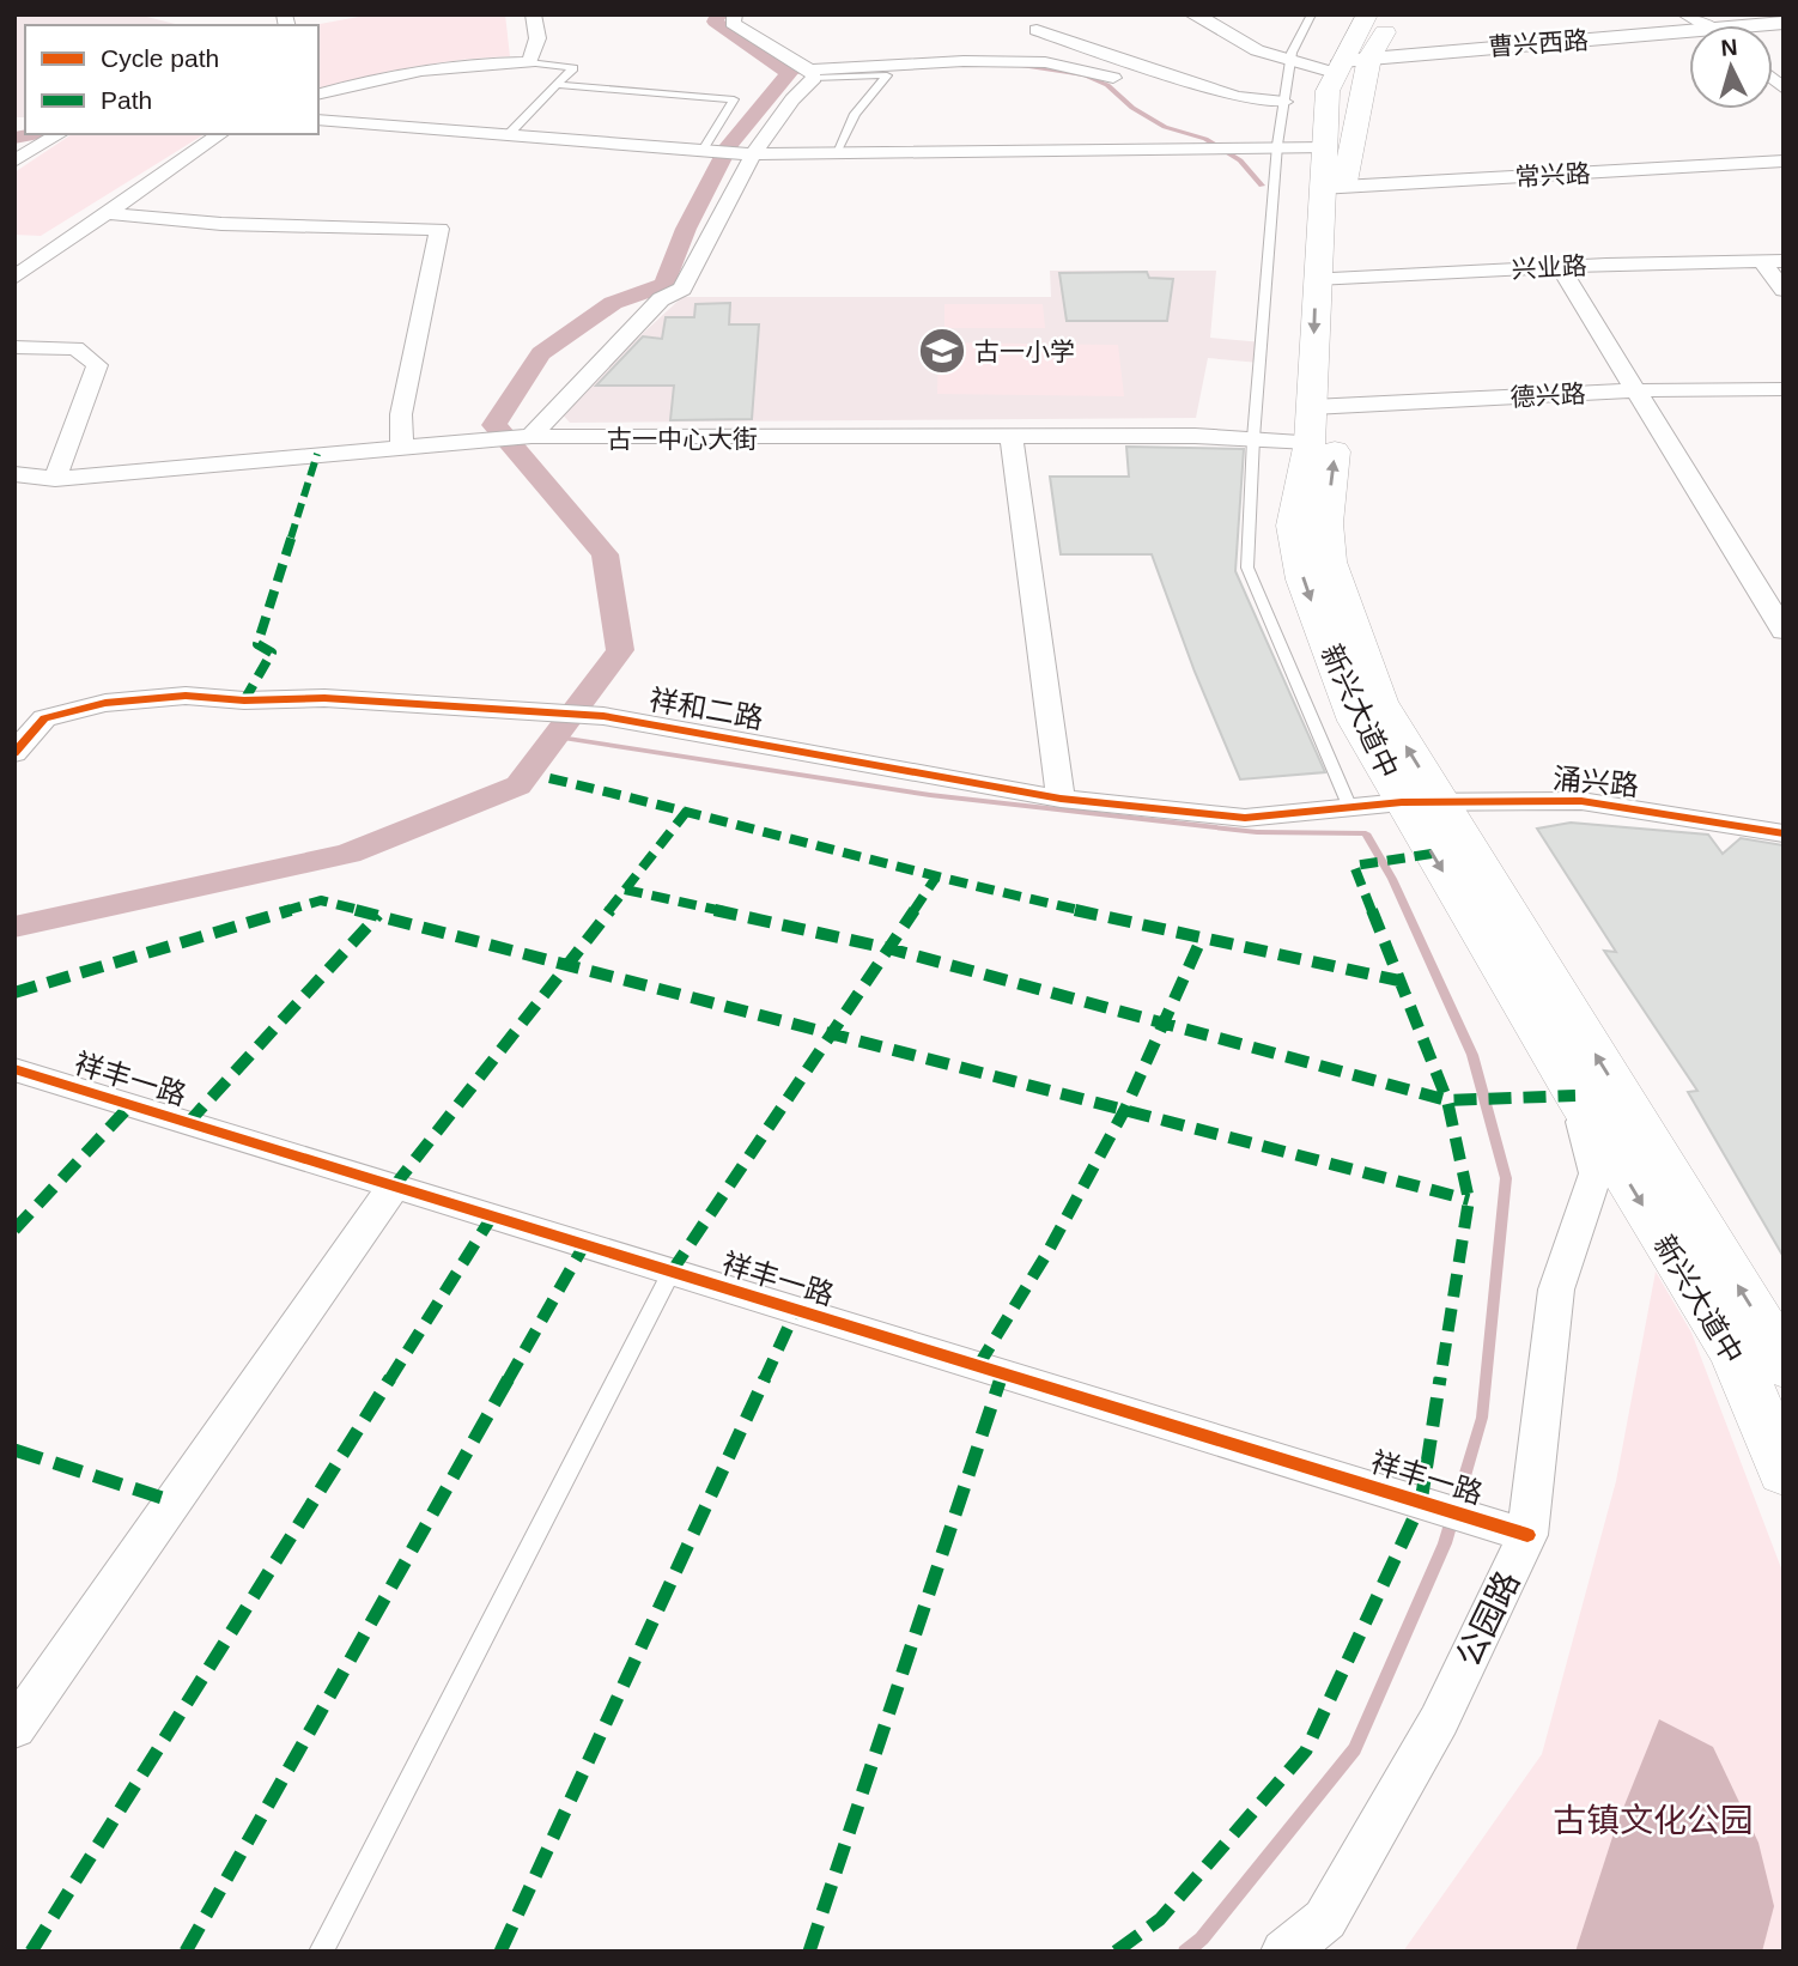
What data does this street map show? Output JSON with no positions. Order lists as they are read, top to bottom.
{
  "streets": {
    "main road": ["新兴大道中"],
    "street": [
      "曹兴西路",
      "常兴路",
      "兴业路",
      "德兴路",
      "古一中心大街",
      "祥和二路",
      "涌兴路",
      "祥丰一路",
      "公园路"
    ]
  },
  "crossings": [
    ["常兴路", "新兴大道中"],
    ["兴业路", "新兴大道中"],
    ["德兴路", "古一中心大街"],
    ["德兴路", "新兴大道中"],
    ["古一中心大街", "新兴大道中"],
    ["祥和二路", "新兴大道中"],
    ["祥和二路", "涌兴路"],
    ["新兴大道中", "涌兴路"],
    ["新兴大道中", "公园路"],
    ["祥丰一路", "公园路"]
  ],
  "parks": ["古镇文化公园"],
  "places": {
    "school or university": ["古一小学"]
  },
  "legend": ["Cycle path", "Path"],
  "north": "top"
}
